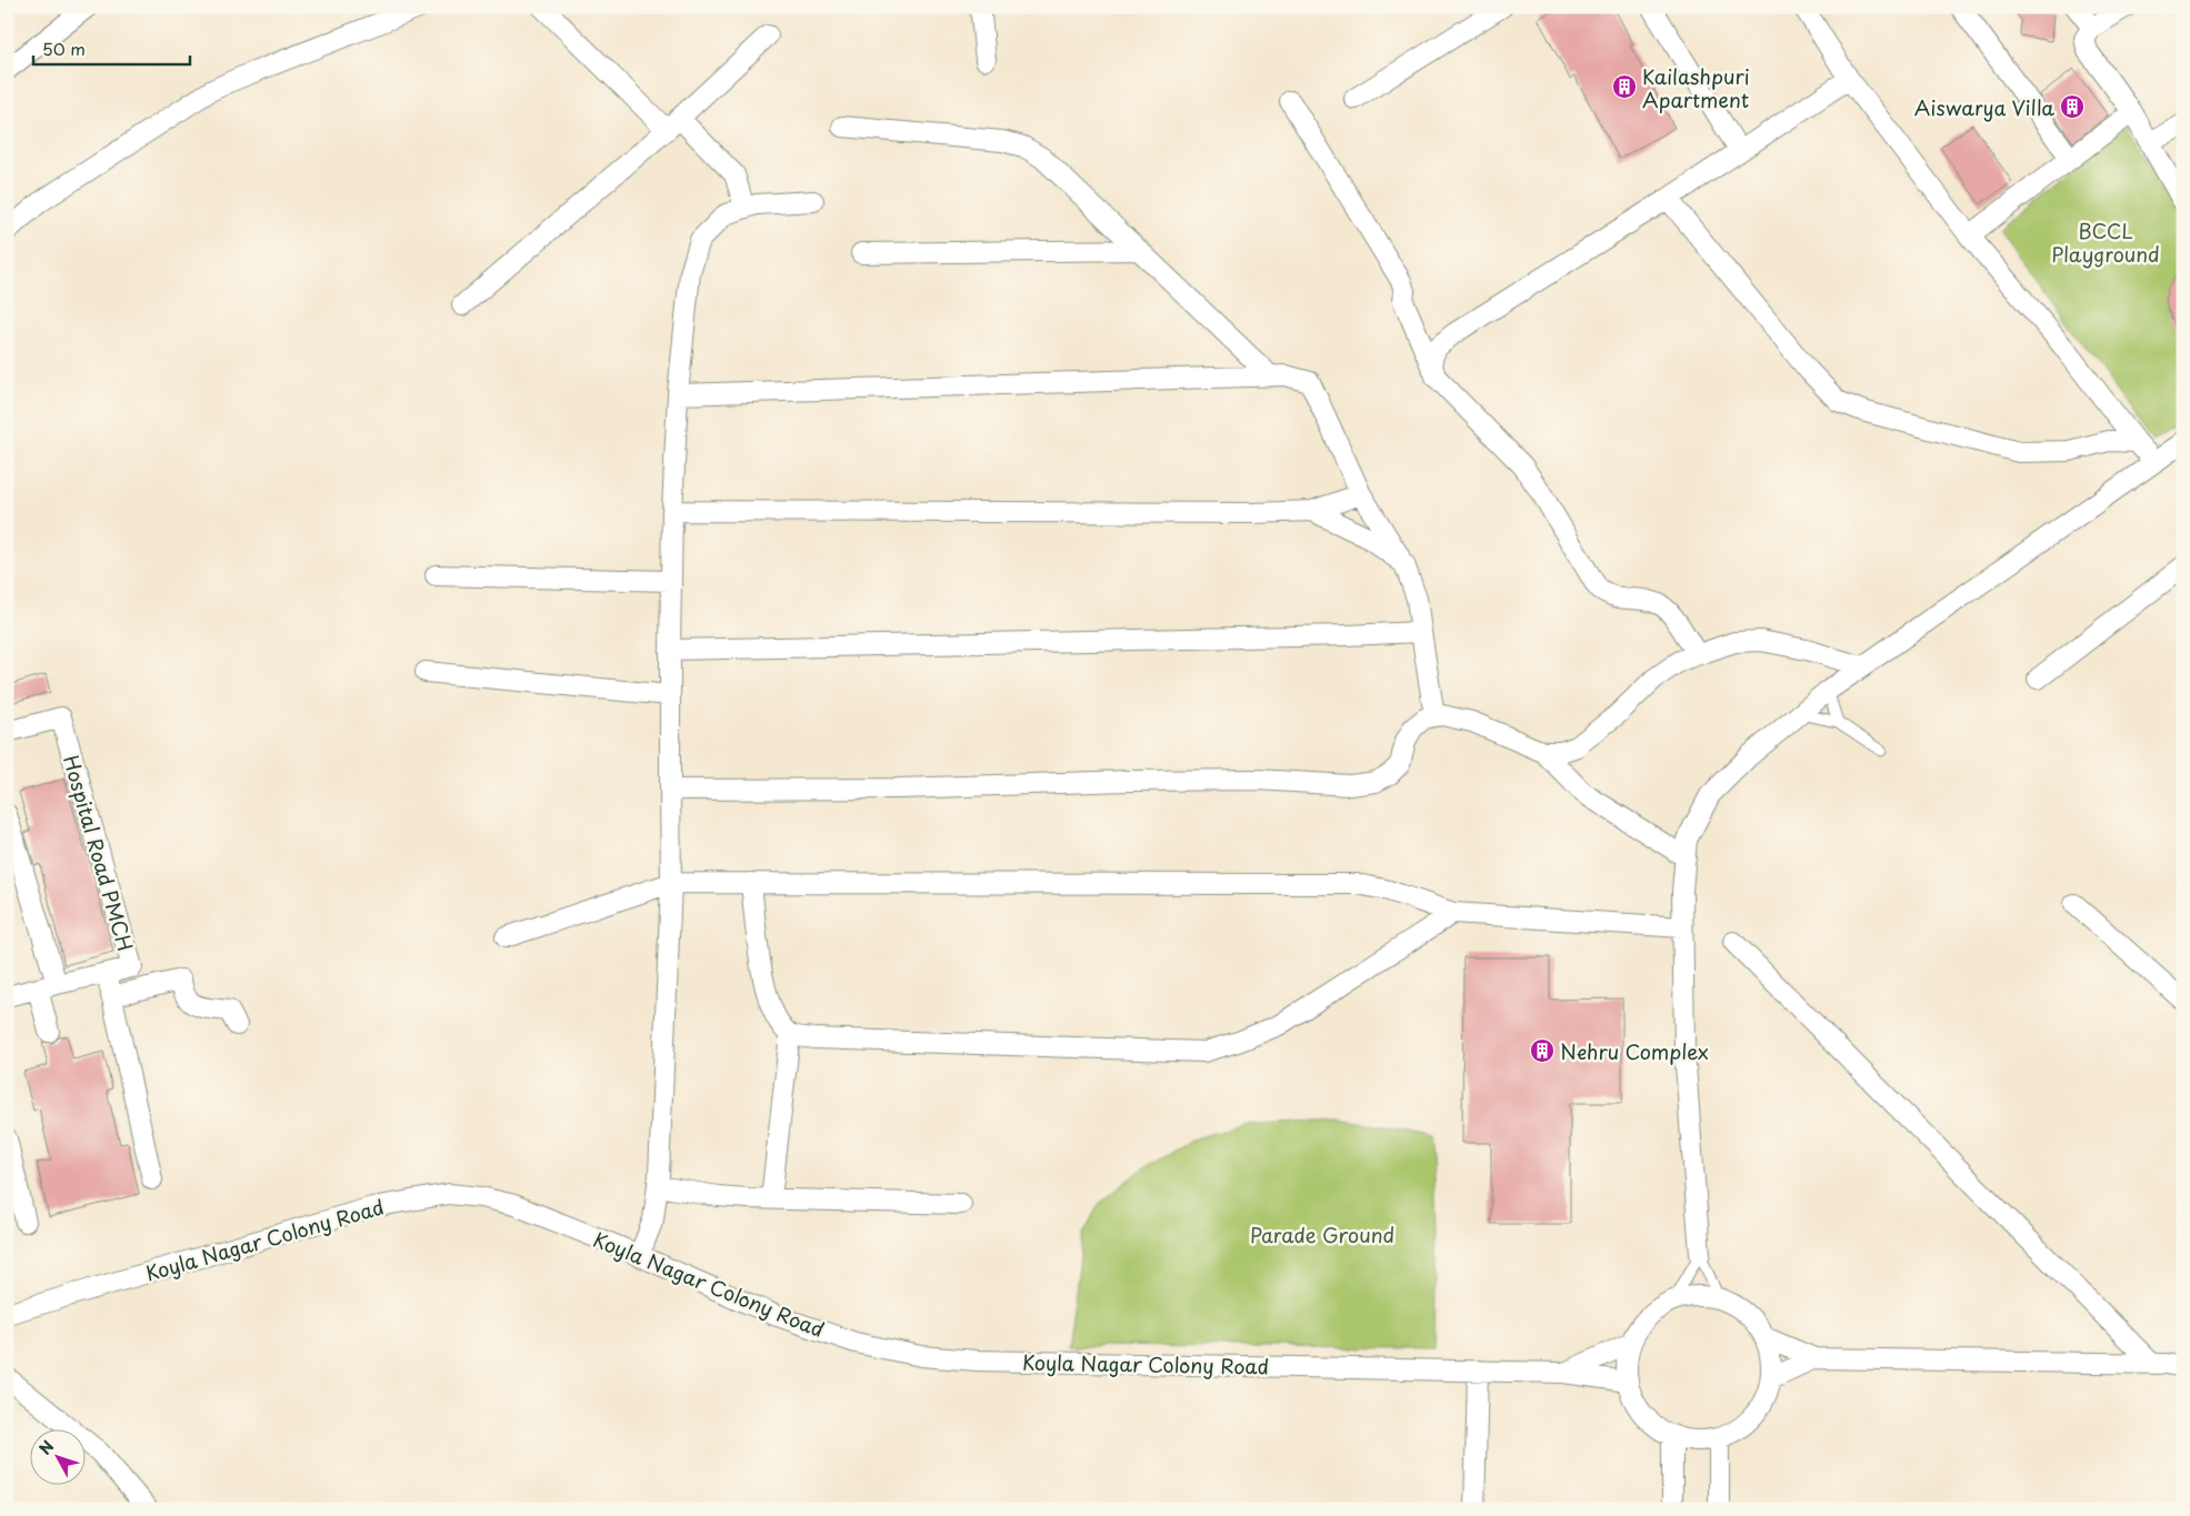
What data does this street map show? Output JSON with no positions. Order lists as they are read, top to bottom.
{
  "streets": {
    "street": ["Hospital Road PMCH", "Koyla Nagar Colony Road"]
  },
  "parks": ["BCCL Playground", "Parade Ground"],
  "places": {
    "building": ["Kailashpuri Apartment", "Aiswarya Villa", "Nehru Complex"]
  },
  "scale_bar": "50 m",
  "north": "top left"
}
